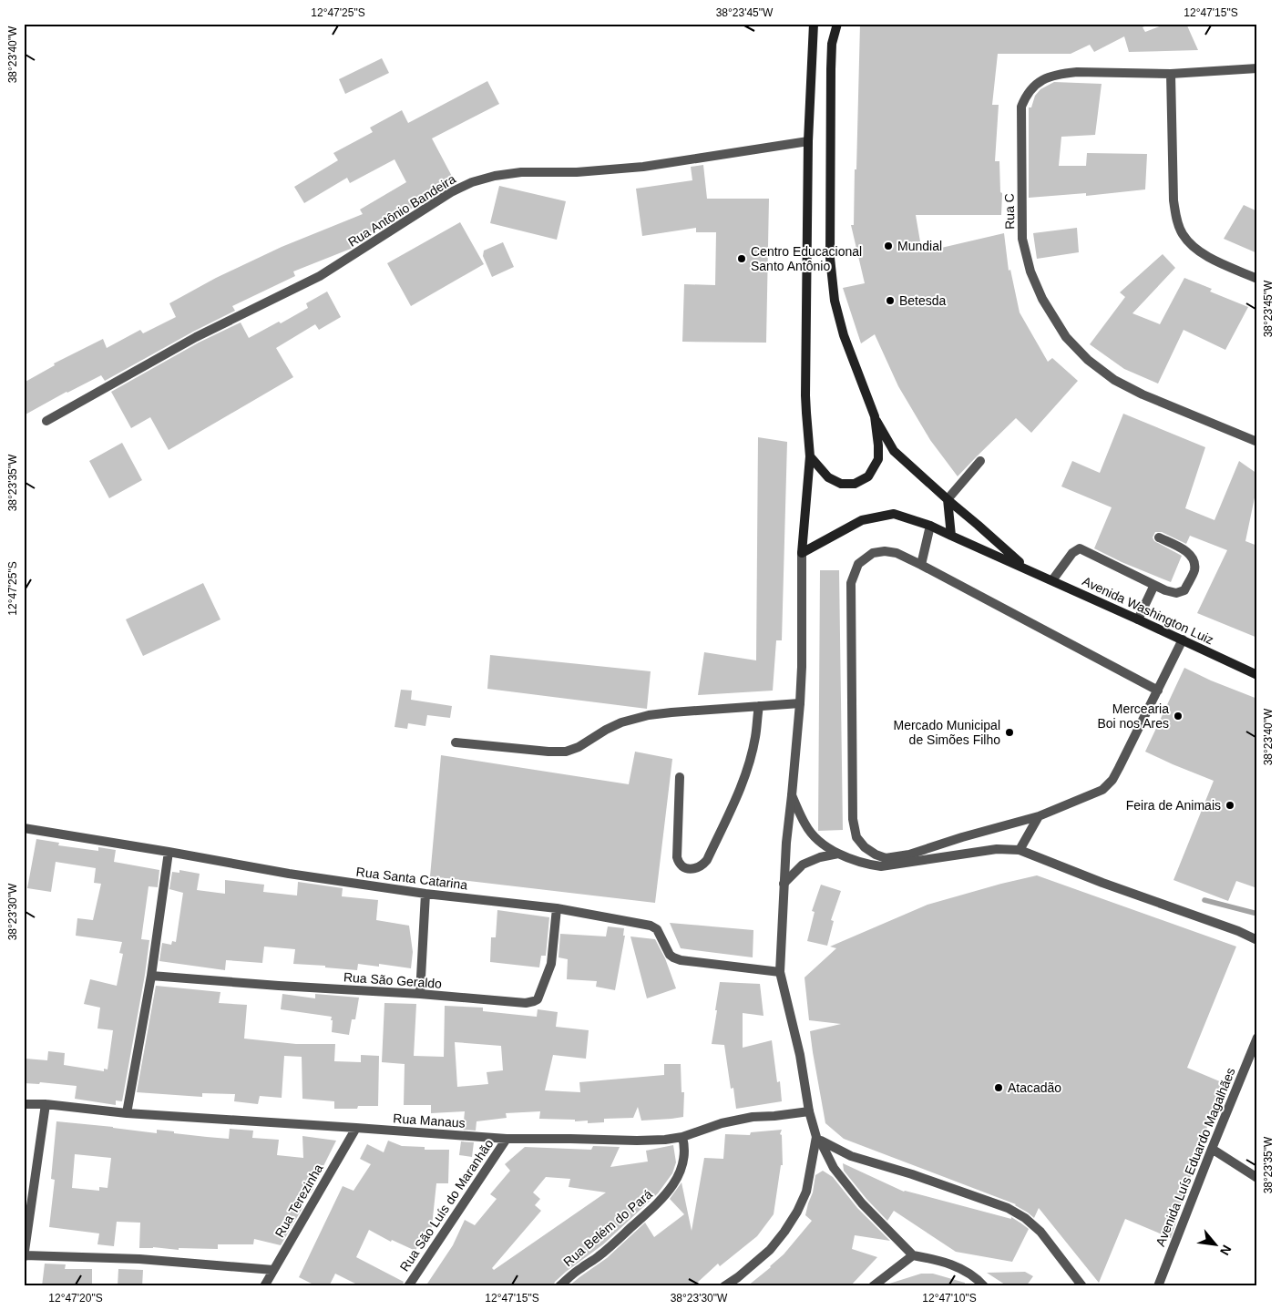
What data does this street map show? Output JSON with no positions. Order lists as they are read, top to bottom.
{
  "streets": {
    "main road": ["Avenida Washington Luiz"],
    "street": [
      "Rua Antônio Bandeira",
      "Rua C",
      "Rua Santa Catarina",
      "Rua São Geraldo",
      "Rua Manaus",
      "Avenida Luís Eduardo Magalhães",
      "Rua Terezinha",
      "Rua São Luís do Maranhão",
      "Rua Belém do Pará"
    ]
  },
  "crossings": [
    ["Rua Santa Catarina", "Rua São Geraldo"],
    ["Rua Manaus", "Rua Terezinha"],
    ["Rua Manaus", "Rua São Luís do Maranhão"],
    ["Rua Manaus", "Rua Belém do Pará"]
  ],
  "places": [
    "Mundial",
    "Centro Educacional Santo Antônio",
    "Betesda",
    "Mercearia Boi nos Ares",
    "Mercado Municipal de Simões Filho",
    "Feira de Animais",
    "Atacadão"
  ],
  "north": "bottom right",
  "coordinates": [
    "12°47'25\"S",
    "38°23'45\"W",
    "12°47'15\"S",
    "38°23'40\"W",
    "38°23'35\"W",
    "38°23'30\"W",
    "12°47'20\"S",
    "12°47'10\"S"
  ]
}
